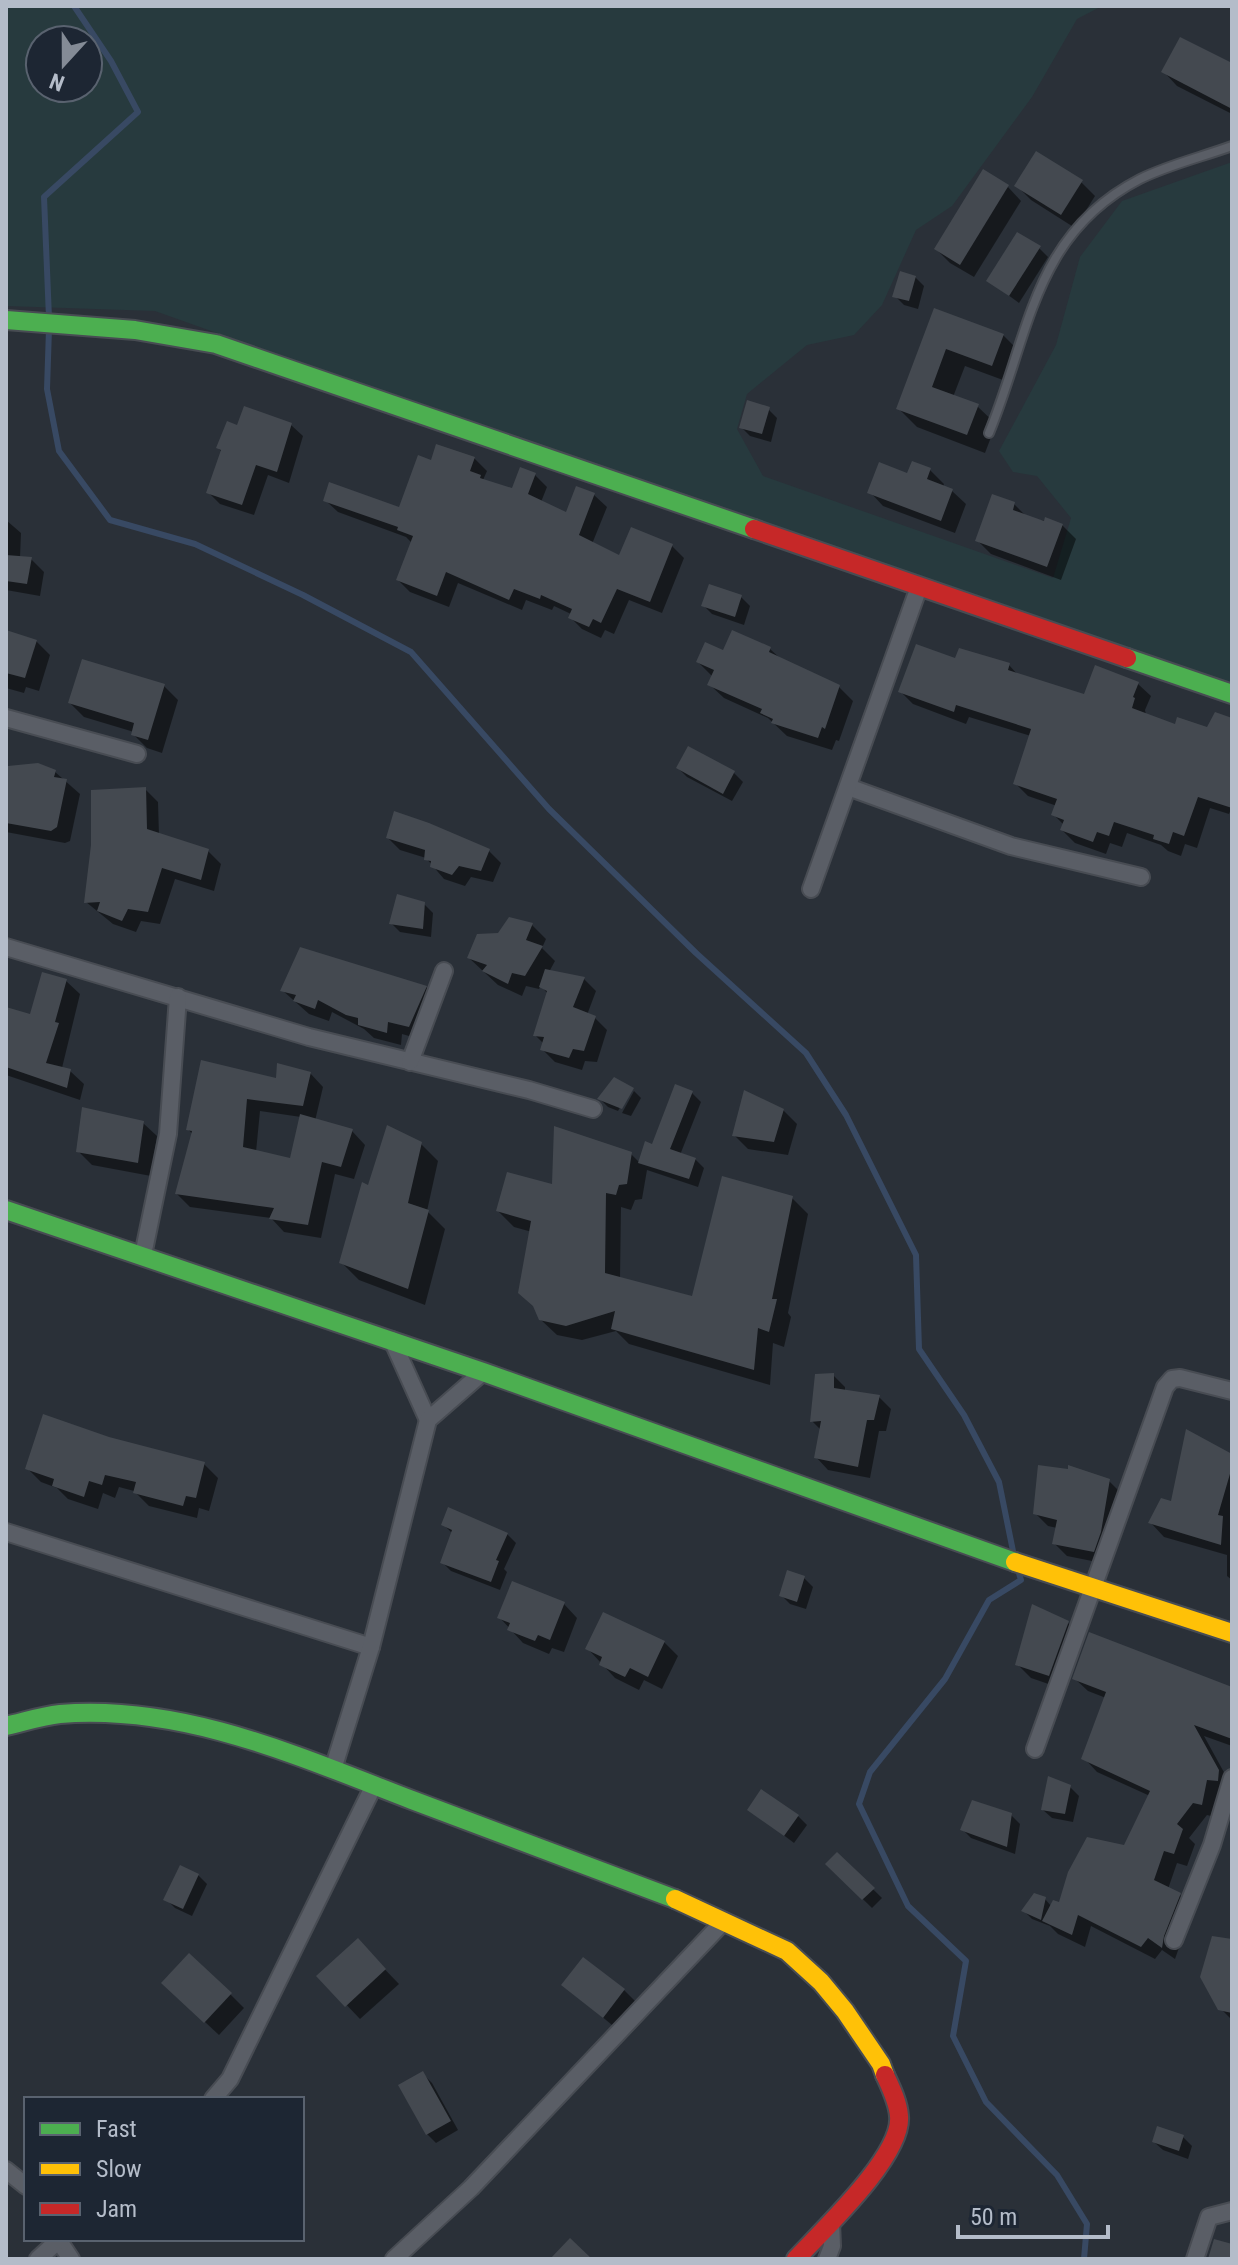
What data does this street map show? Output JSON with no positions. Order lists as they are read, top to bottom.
{
  "legend": ["Fast", "Slow", "Jam"],
  "scale_bar": "50 m",
  "north": "bottom"
}
